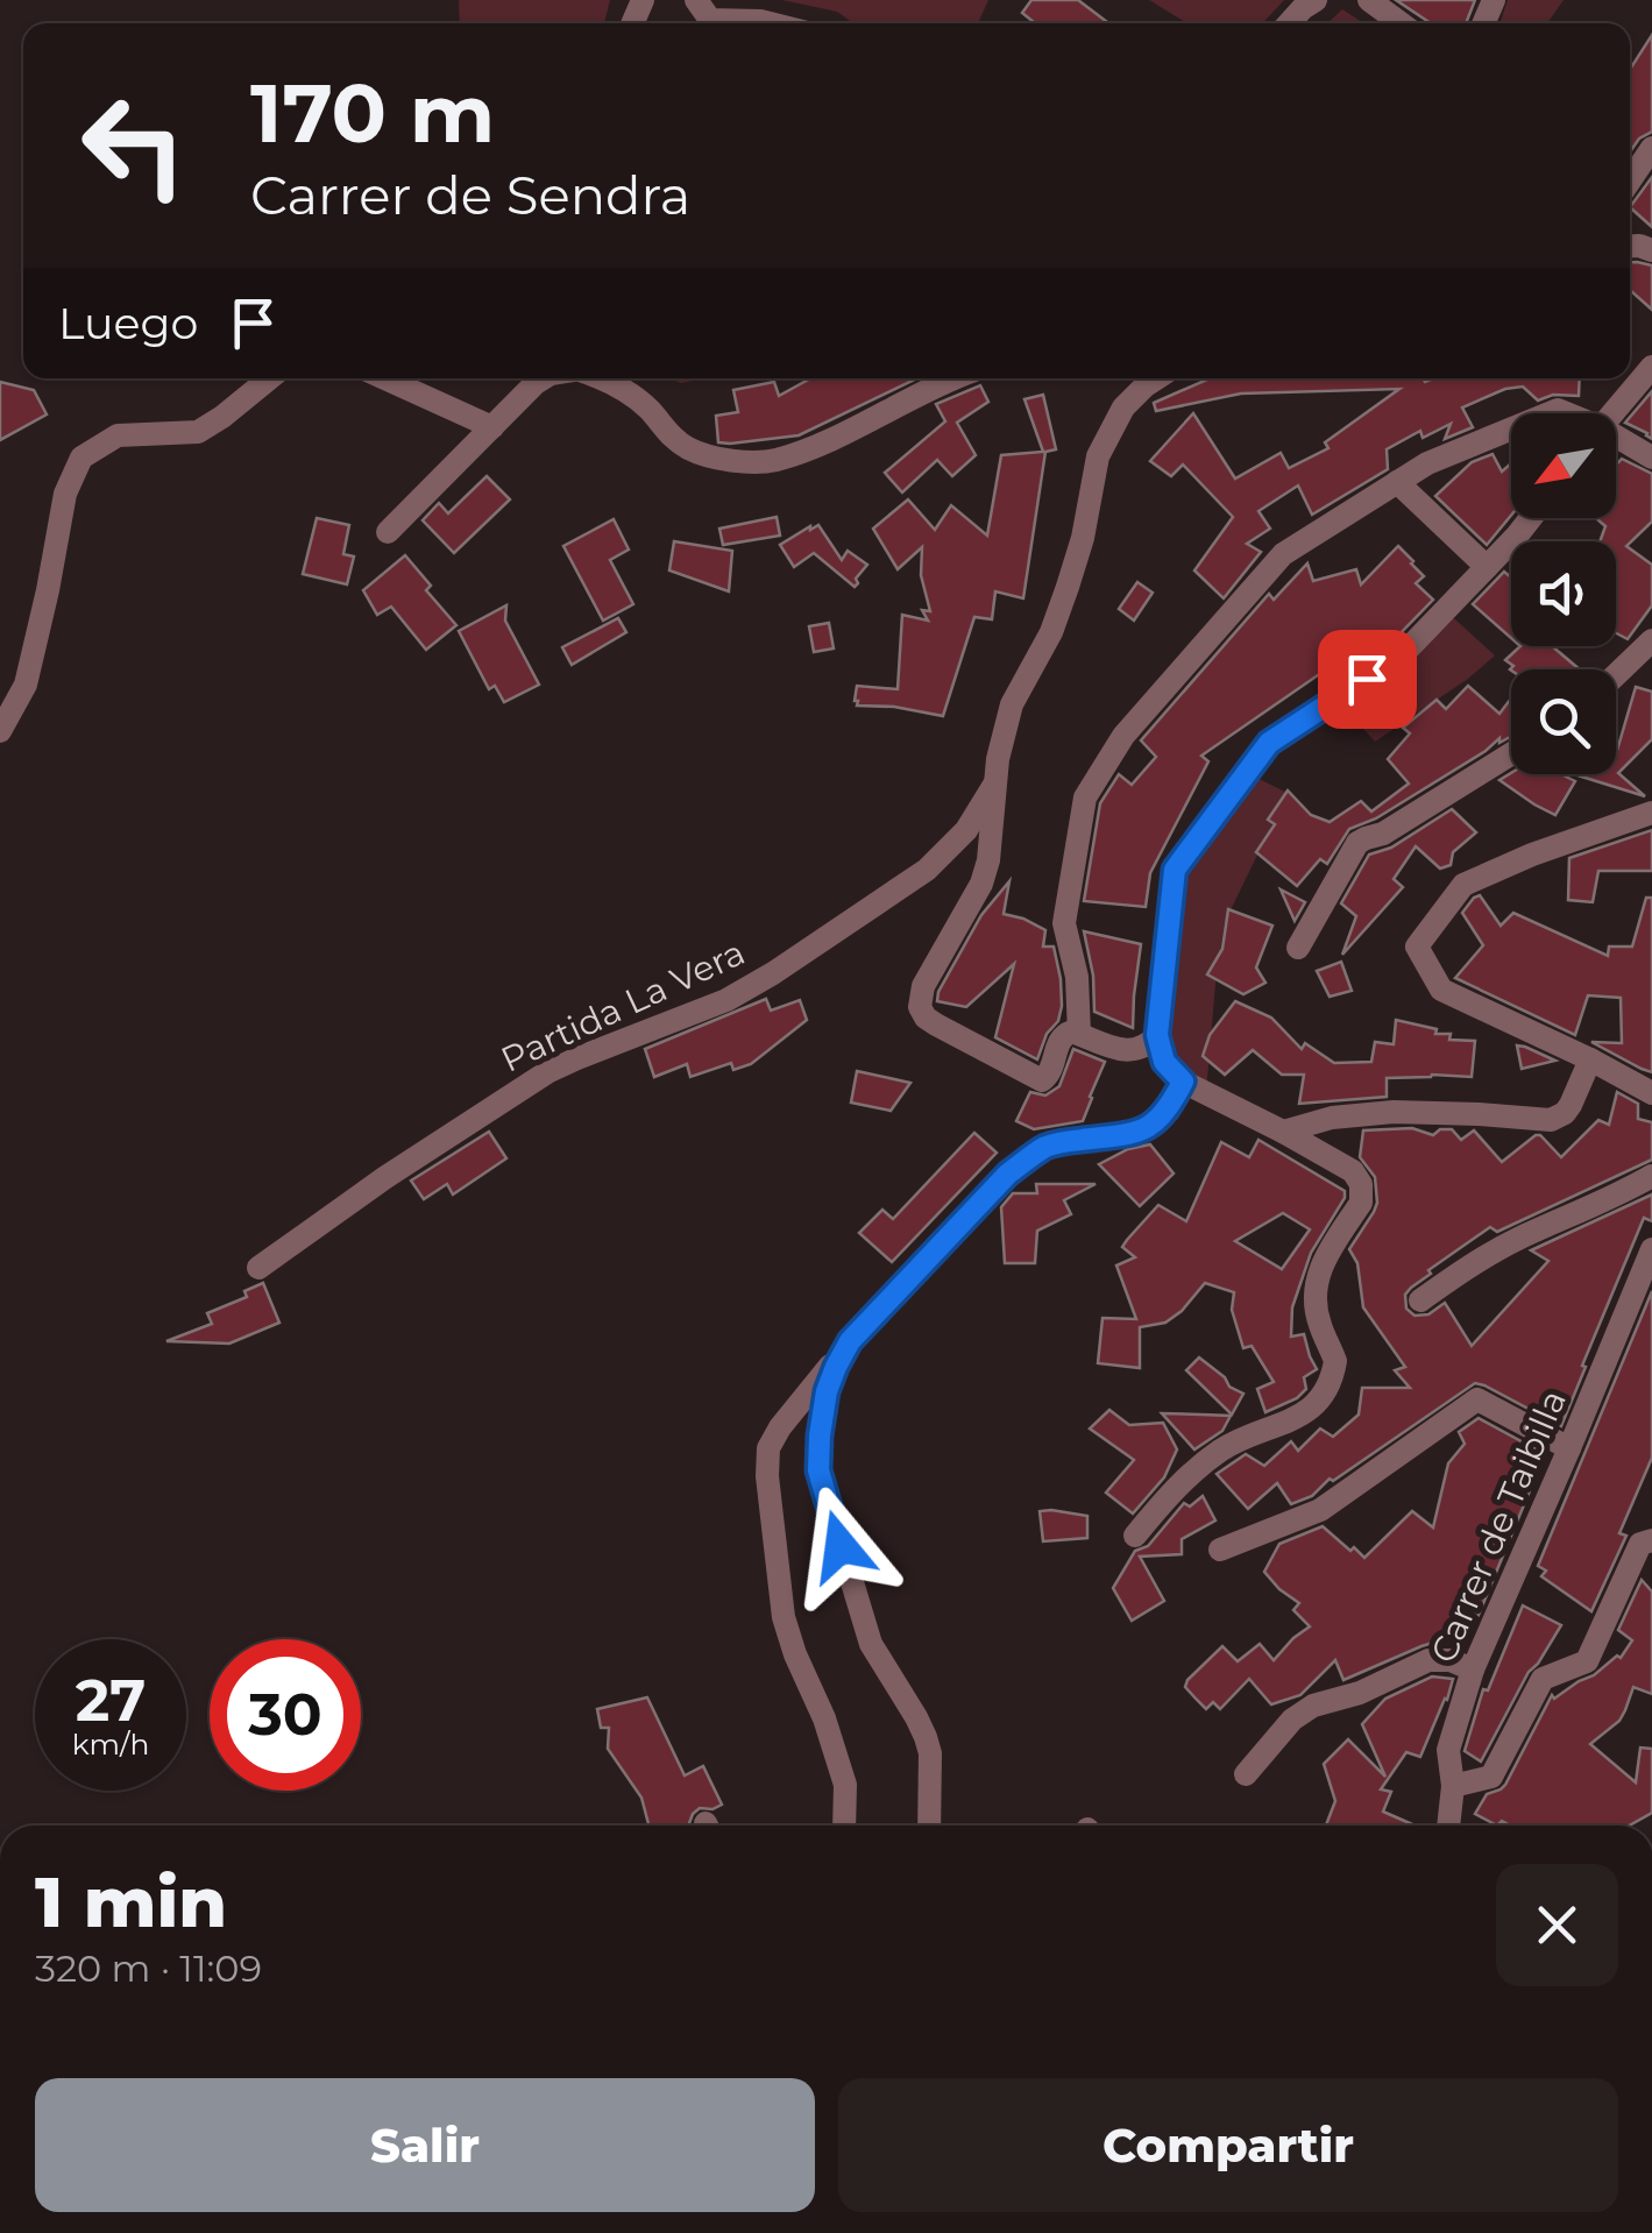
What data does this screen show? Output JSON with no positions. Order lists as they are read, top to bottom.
{
  "streets": {
    "street": ["Partida La Vera", "Carrer de Taibilla"]
  },
  "north": "bottom left",
  "page": {
    "turn": ["170 m", "Carrer de Sendra"],
    "then": "Luego",
    "speed": "27 km/h",
    "limit": "30",
    "heading": ["1 min", "320 m · 11:09"],
    "buttons": ["Salir", "Compartir"]
  }
}
